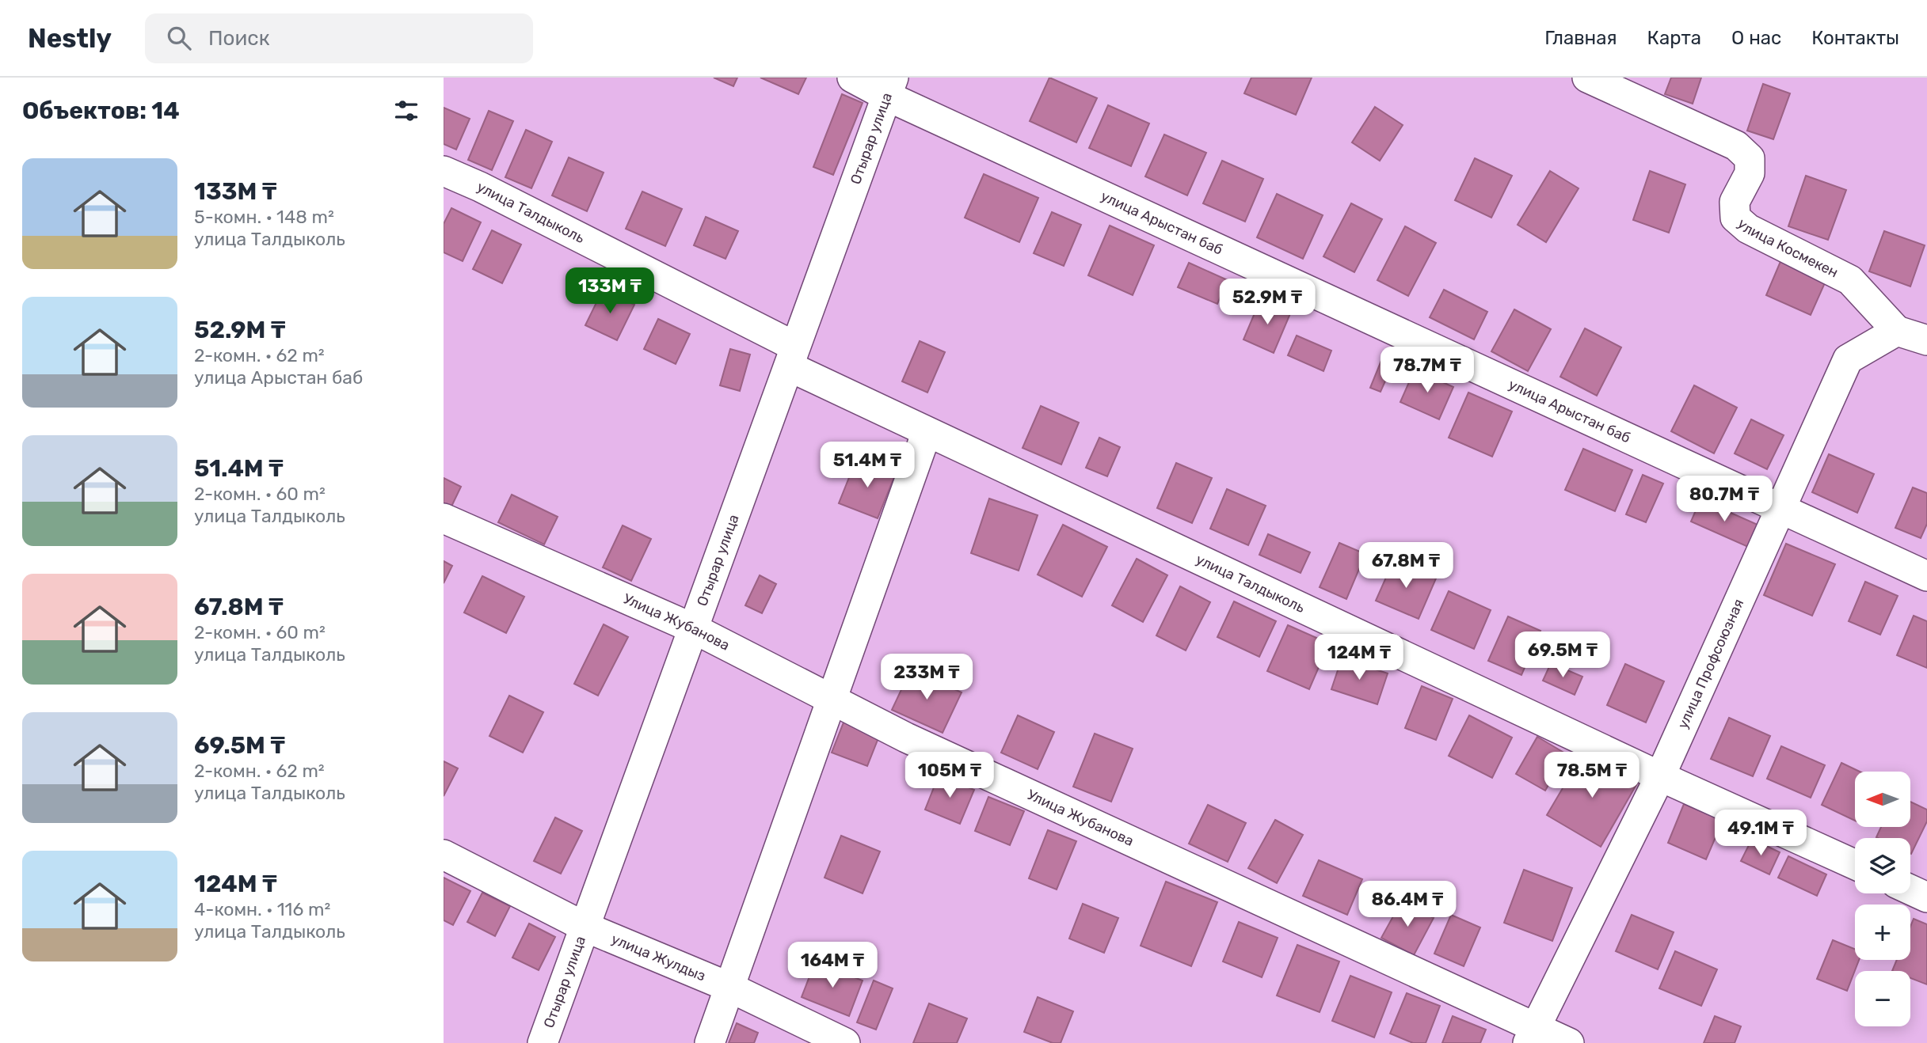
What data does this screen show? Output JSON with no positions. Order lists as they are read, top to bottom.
{
  "streets": {
    "street": [
      "Отырар улица",
      "улица Талдыколь",
      "улица Арыстан баб",
      "улица Космекен",
      "Улица Жубанова",
      "улица Профсоюзная",
      "улица Жулдыз"
    ]
  },
  "crossings": [
    ["Отырар улица", "улица Талдыколь"],
    ["Отырар улица", "улица Арыстан баб"],
    ["Отырар улица", "Улица Жубанова"],
    ["Отырар улица", "улица Жулдыз"],
    ["улица Талдыколь", "улица Профсоюзная"],
    ["улица Арыстан баб", "улица Профсоюзная"],
    ["улица Космекен", "улица Профсоюзная"],
    ["Улица Жубанова", "улица Профсоюзная"]
  ],
  "north": "left",
  "page": {
    "header": "Nestly",
    "search": "Поиск",
    "nav": [
      "Главная",
      "Карта",
      "О нас",
      "Контакты"
    ],
    "heading": "Объектов: 14",
    "list": [
      {
        "name": "133M ₸",
        "note": "5-комн. · 148 m² · улица Талдыколь"
      },
      {
        "name": "52.9M ₸",
        "note": "2-комн. · 62 m² · улица Арыстан баб"
      },
      {
        "name": "51.4M ₸",
        "note": "2-комн. · 60 m² · улица Талдыколь"
      },
      {
        "name": "67.8M ₸",
        "note": "2-комн. · 60 m² · улица Талдыколь"
      },
      {
        "name": "69.5M ₸",
        "note": "2-комн. · 62 m² · улица Талдыколь"
      },
      {
        "name": "124M ₸",
        "note": "4-комн. · 116 m² · улица Талдыколь"
      }
    ],
    "price": [
      "133M ₸",
      "52.9M ₸",
      "78.7M ₸",
      "51.4M ₸",
      "80.7M ₸",
      "67.8M ₸",
      "69.5M ₸",
      "124M ₸",
      "233M ₸",
      "105M ₸",
      "78.5M ₸",
      "49.1M ₸",
      "86.4M ₸",
      "164M ₸"
    ],
    "map_buttons": ["+", "−"]
  }
}
